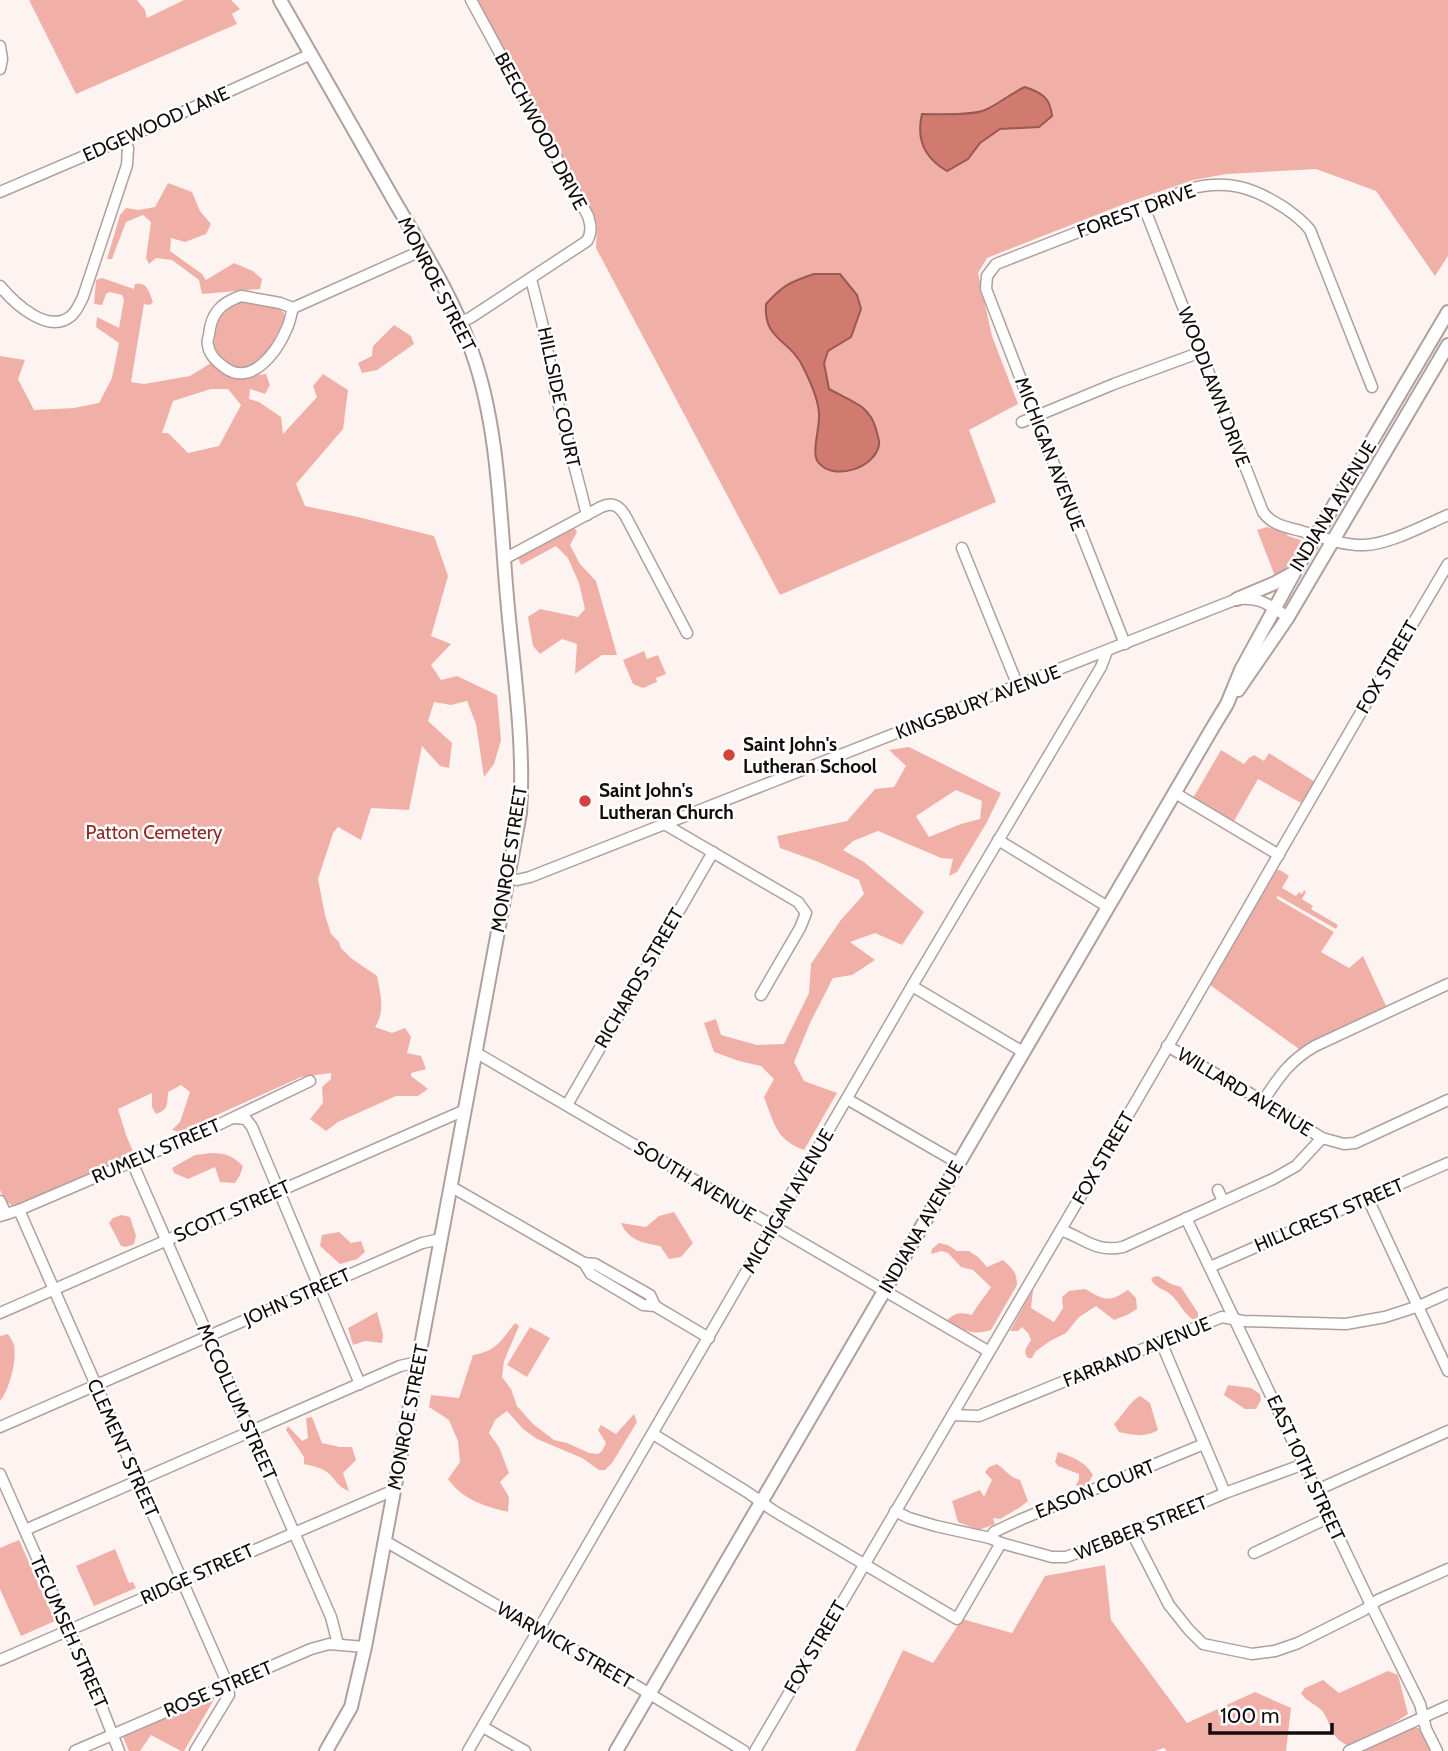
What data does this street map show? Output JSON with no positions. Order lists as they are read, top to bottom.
{
  "streets": {
    "main road": ["MONROE STREET", "INDIANA AVENUE"],
    "street": [
      "EDGEWOOD LANE",
      "BEECHWOOD DRIVE",
      "FOREST DRIVE",
      "WOODLAWN DRIVE",
      "HILLSIDE COURT",
      "MICHIGAN AVENUE",
      "FOX STREET",
      "KINGSBURY AVENUE",
      "RICHARDS STREET",
      "WILLARD AVENUE",
      "RUMELY STREET",
      "SOUTH AVENUE",
      "SCOTT STREET",
      "HILLCREST STREET",
      "JOHN STREET",
      "FARRAND AVENUE",
      "MCCOLLUM STREET",
      "CLEMENT STREET",
      "EAST 10TH STREET",
      "EASON COURT",
      "WEBBER STREET",
      "RIDGE STREET",
      "TECUMSEH STREET",
      "WARWICK STREET",
      "ROSE STREET"
    ]
  },
  "crossings": [
    ["EDGEWOOD LANE", "MONROE STREET"],
    ["BEECHWOOD DRIVE", "MONROE STREET"],
    ["BEECHWOOD DRIVE", "HILLSIDE COURT"],
    ["FOREST DRIVE", "WOODLAWN DRIVE"],
    ["FOREST DRIVE", "MICHIGAN AVENUE"],
    ["MONROE STREET", "KINGSBURY AVENUE"],
    ["MONROE STREET", "SOUTH AVENUE"],
    ["MONROE STREET", "SCOTT STREET"],
    ["MONROE STREET", "JOHN STREET"],
    ["MONROE STREET", "RIDGE STREET"],
    ["MONROE STREET", "WARWICK STREET"],
    ["MONROE STREET", "ROSE STREET"],
    ["WOODLAWN DRIVE", "INDIANA AVENUE"],
    ["MICHIGAN AVENUE", "KINGSBURY AVENUE"],
    ["MICHIGAN AVENUE", "SOUTH AVENUE"],
    ["MICHIGAN AVENUE", "WARWICK STREET"],
    ["INDIANA AVENUE", "SOUTH AVENUE"],
    ["INDIANA AVENUE", "WARWICK STREET"],
    ["FOX STREET", "WILLARD AVENUE"],
    ["FOX STREET", "SOUTH AVENUE"],
    ["FOX STREET", "FARRAND AVENUE"],
    ["FOX STREET", "WEBBER STREET"],
    ["RICHARDS STREET", "SOUTH AVENUE"],
    ["RUMELY STREET", "MCCOLLUM STREET"],
    ["RUMELY STREET", "CLEMENT STREET"],
    ["SCOTT STREET", "MCCOLLUM STREET"],
    ["SCOTT STREET", "CLEMENT STREET"],
    ["HILLCREST STREET", "EAST 10TH STREET"],
    ["JOHN STREET", "MCCOLLUM STREET"],
    ["JOHN STREET", "CLEMENT STREET"],
    ["FARRAND AVENUE", "EAST 10TH STREET"],
    ["MCCOLLUM STREET", "RIDGE STREET"],
    ["MCCOLLUM STREET", "ROSE STREET"],
    ["CLEMENT STREET", "RIDGE STREET"],
    ["CLEMENT STREET", "ROSE STREET"],
    ["EAST 10TH STREET", "WEBBER STREET"],
    ["EASON COURT", "WEBBER STREET"],
    ["RIDGE STREET", "TECUMSEH STREET"],
    ["TECUMSEH STREET", "ROSE STREET"]
  ],
  "parks": ["Patton Cemetery"],
  "places": ["Saint John's Lutheran School", "Saint John's Lutheran Church"],
  "scale_bar": "100 m"
}
